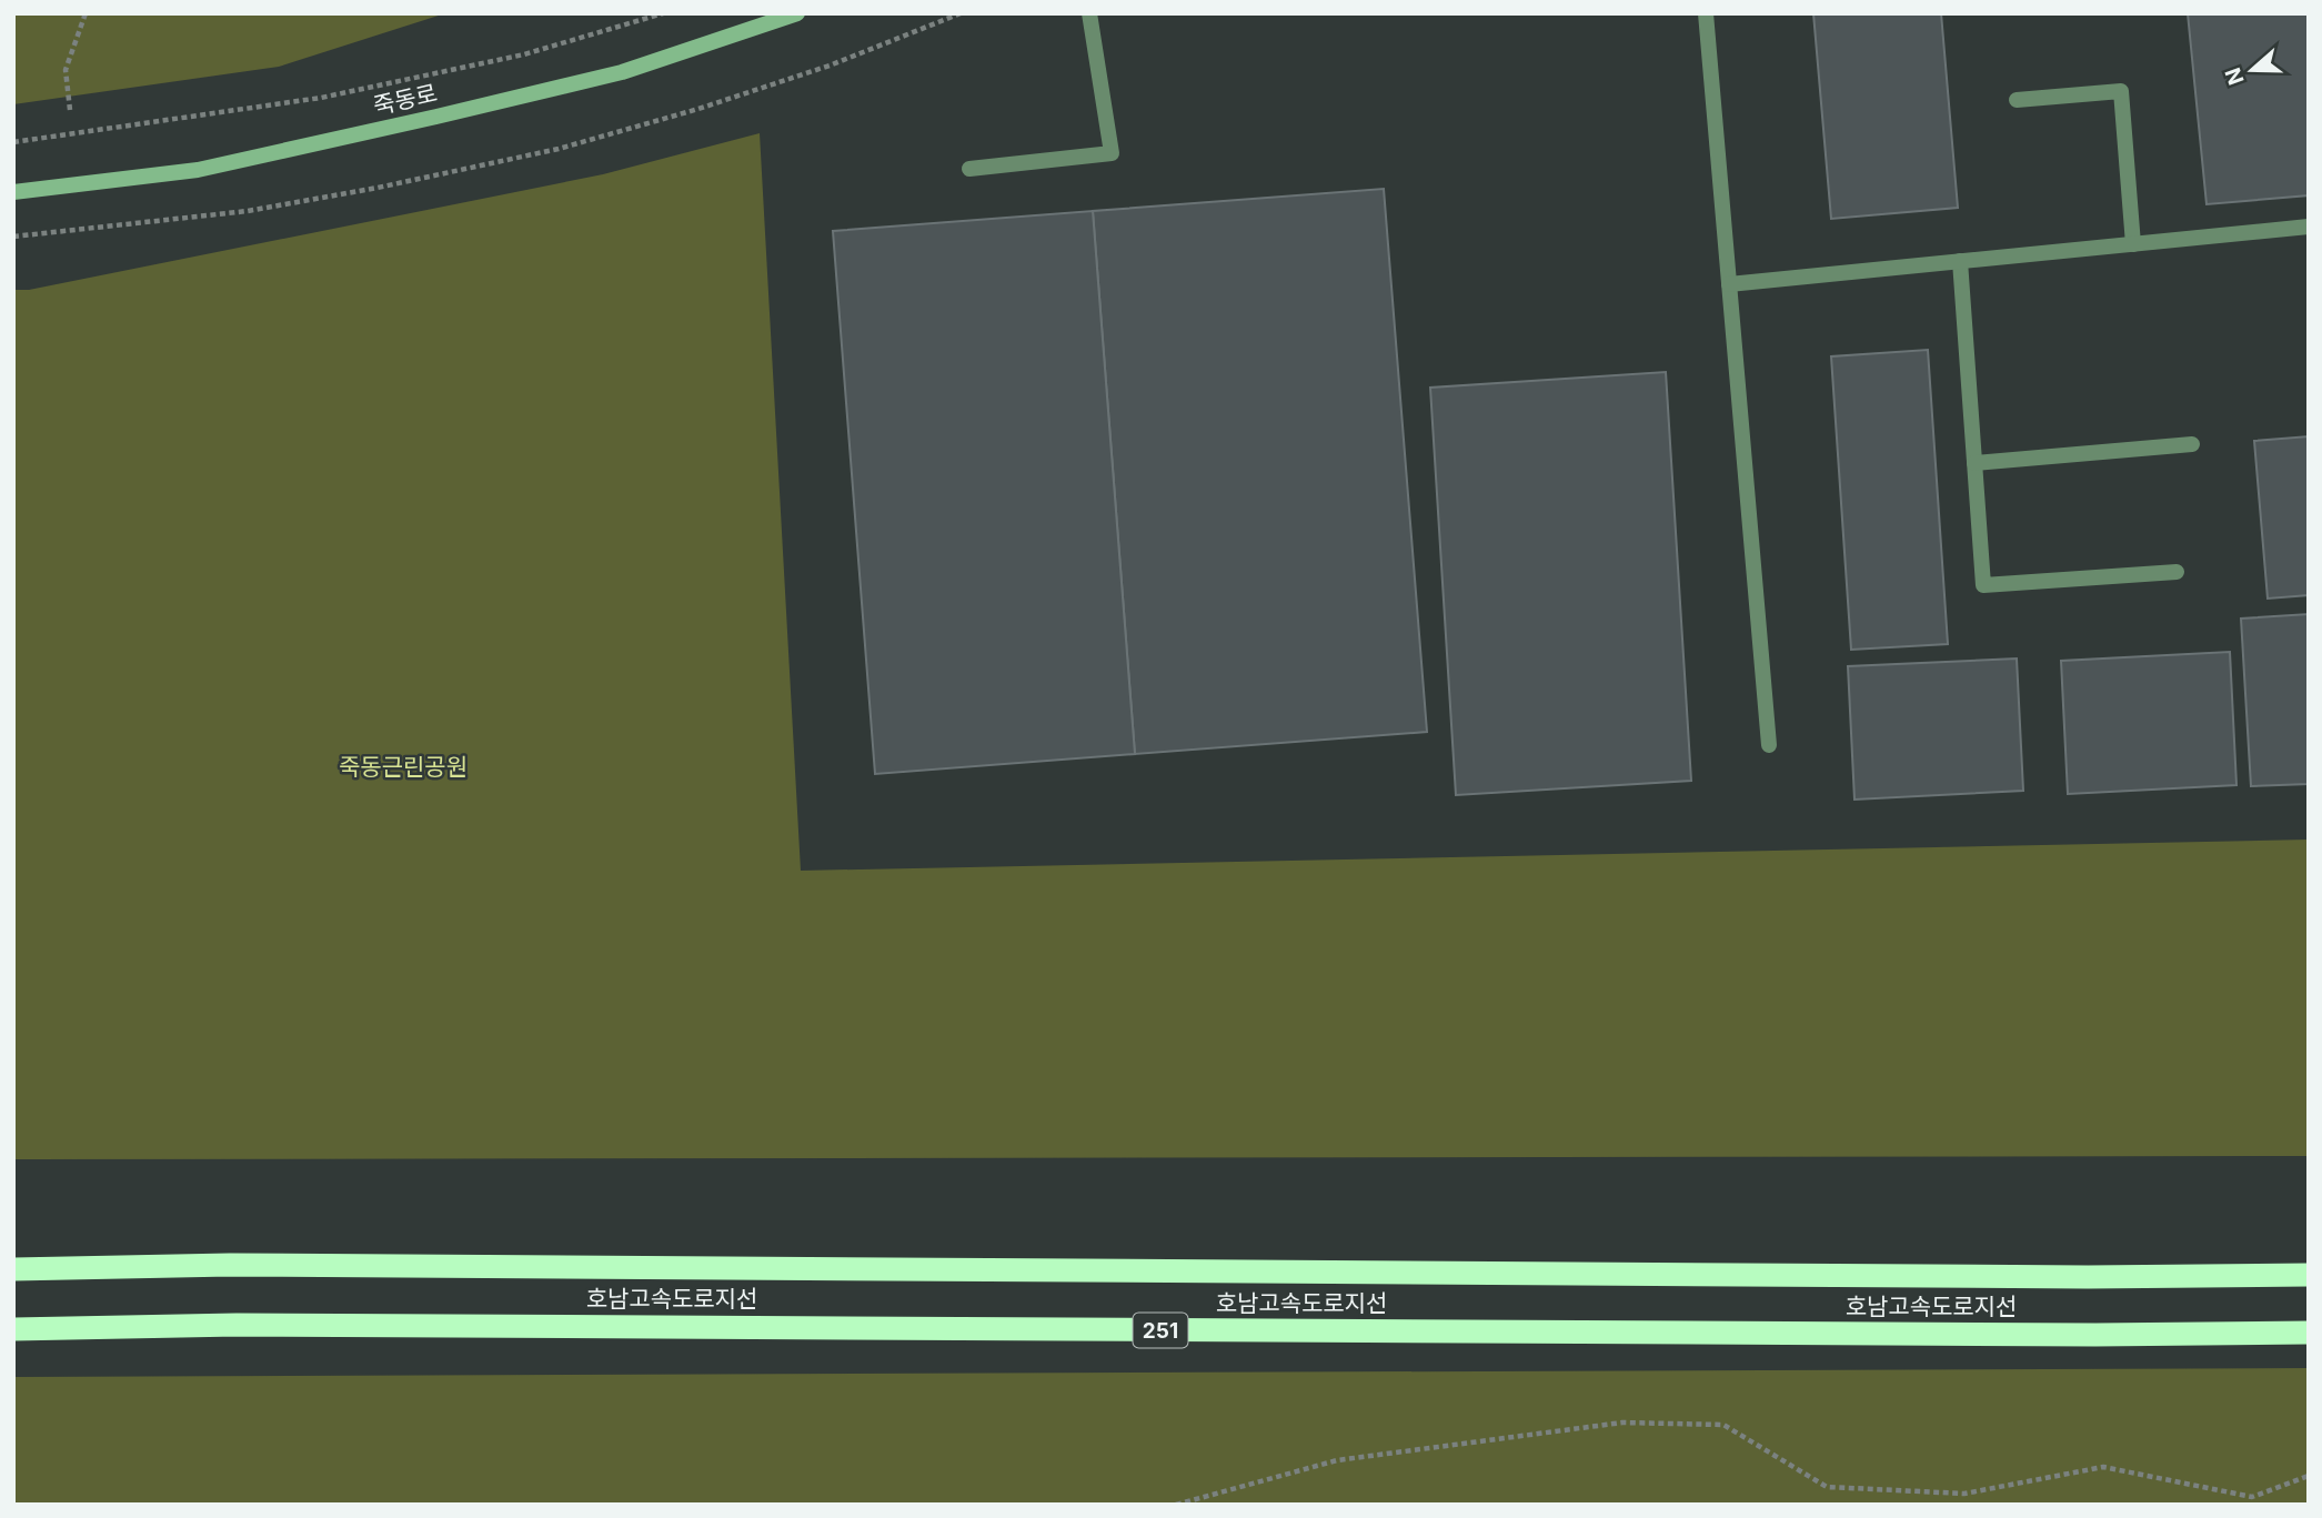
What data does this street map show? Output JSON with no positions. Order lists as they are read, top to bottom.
{
  "streets": {
    "highway": ["호남고속도로지선", "251"],
    "street": ["죽동로"]
  },
  "parks": ["죽동근린공원"],
  "north": "left"
}
